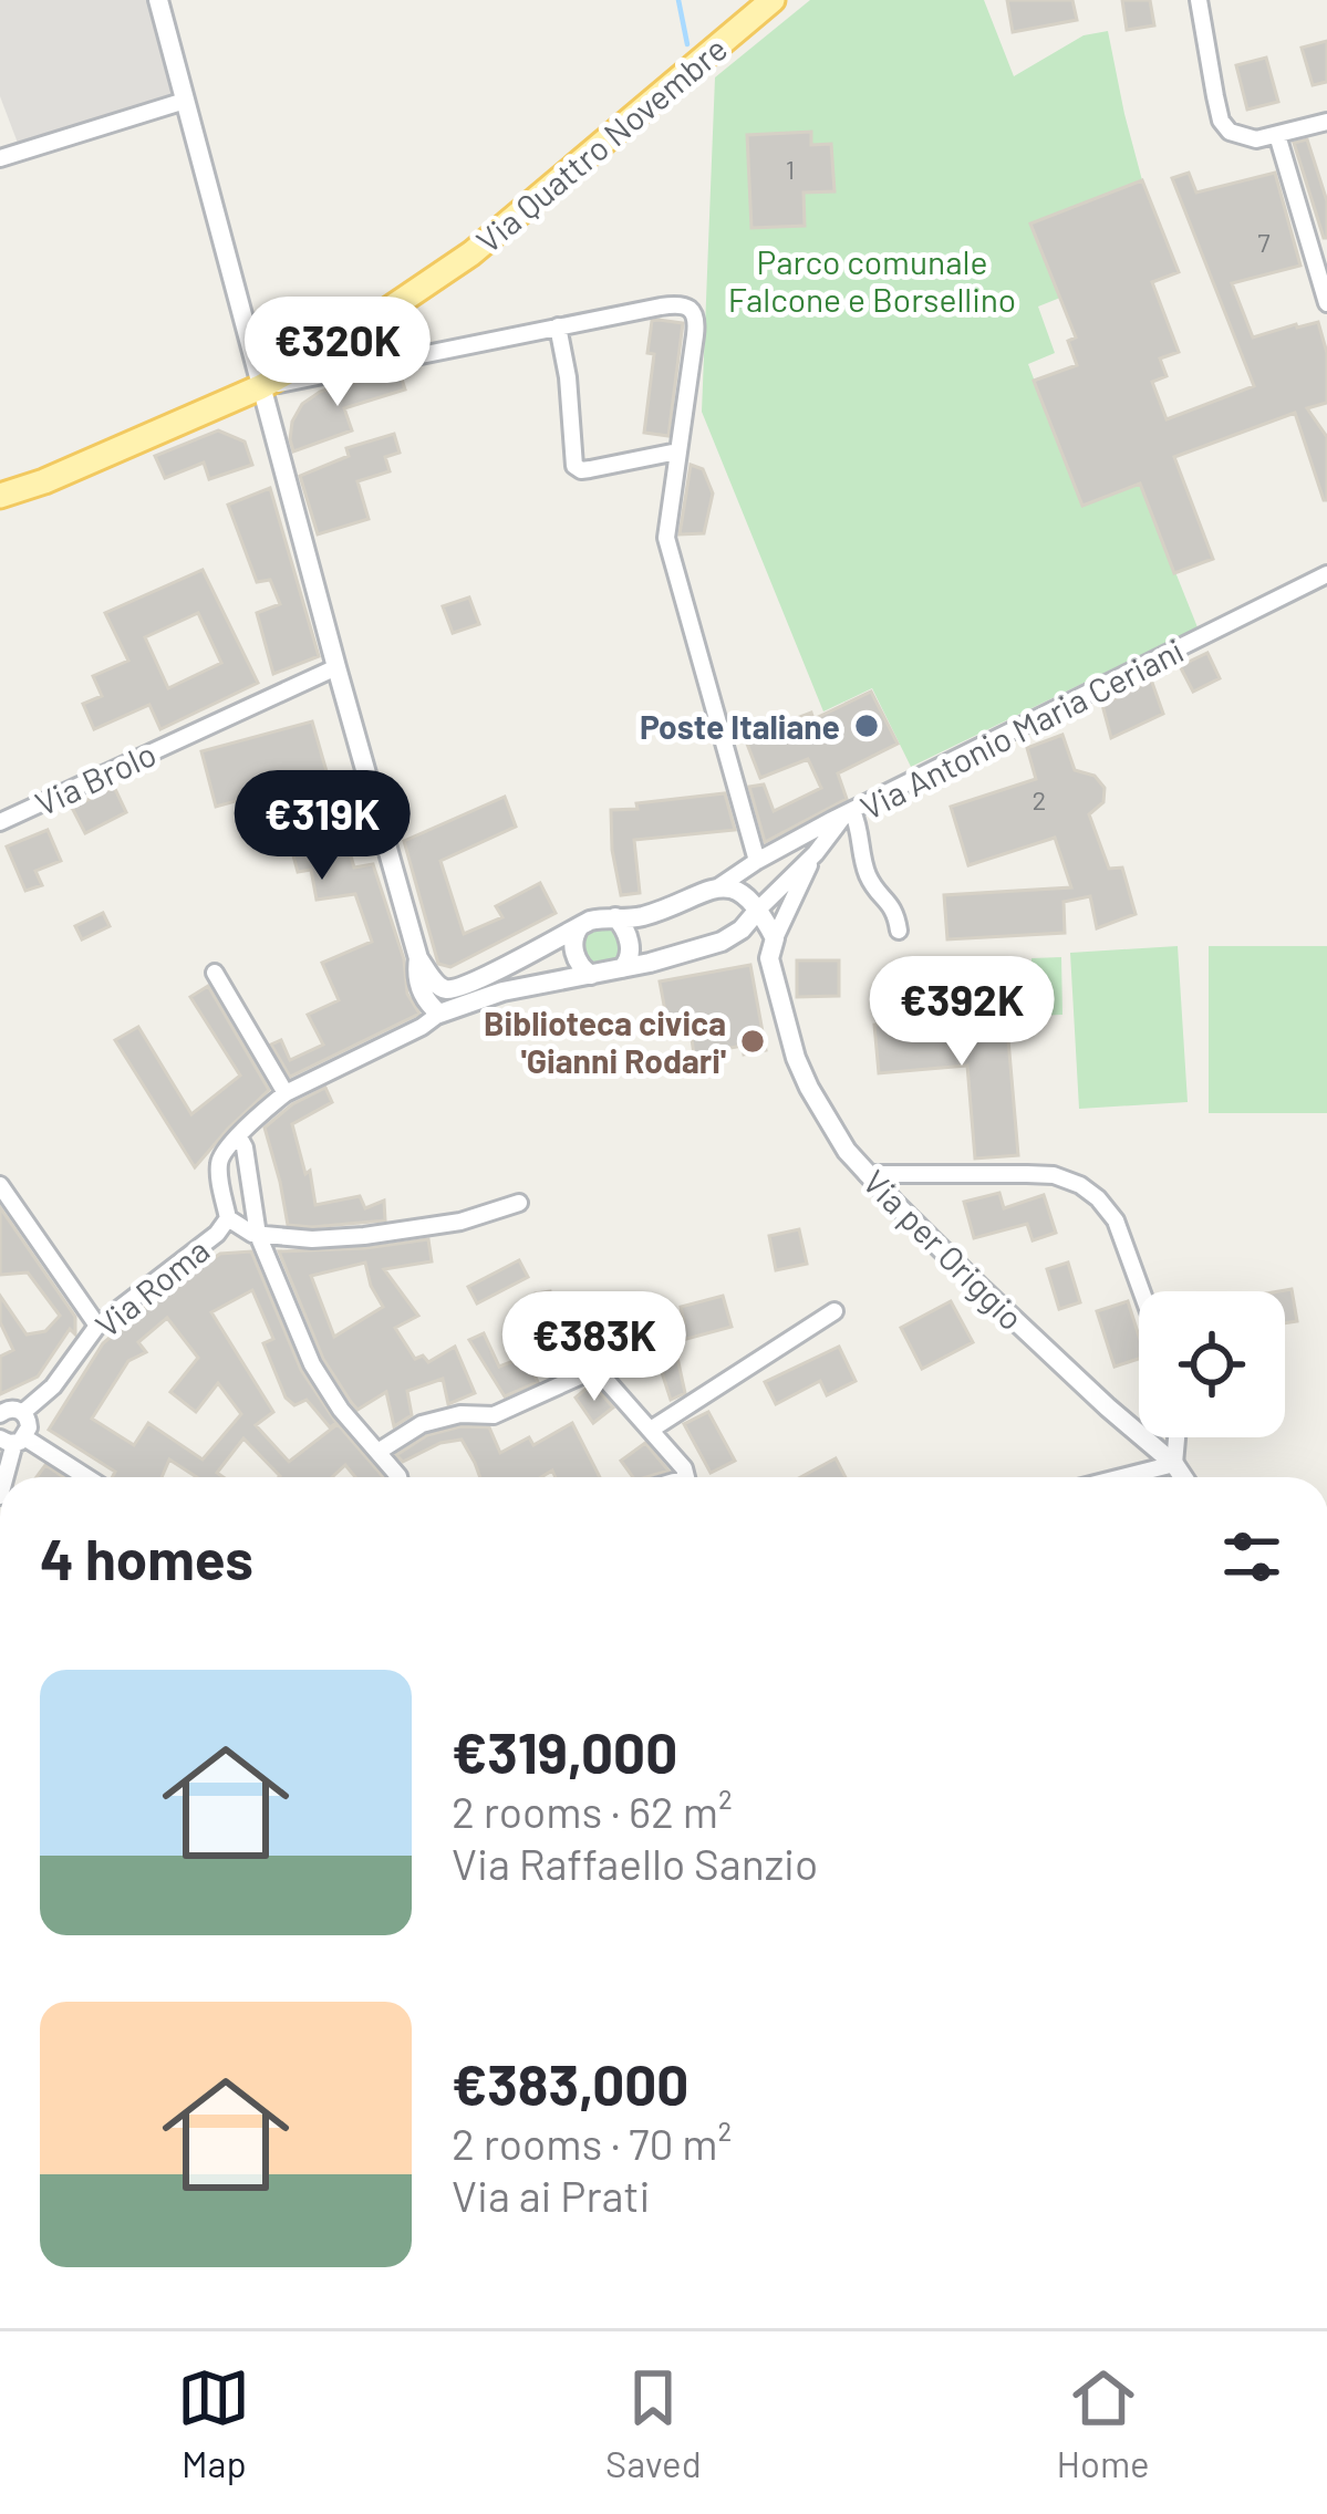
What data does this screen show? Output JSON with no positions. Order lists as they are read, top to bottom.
{
  "streets": {
    "main road": ["Via Quattro Novembre"],
    "street": [
      "Via Antonio Maria Ceriani",
      "Via Brolo",
      "Via per Origgio",
      "Via Roma"
    ]
  },
  "parks": ["Parco comunale Falcone e Borsellino"],
  "places": ["Poste Italiane", "Biblioteca civica 'Gianni Rodari'"],
  "house_numbers": ["1", "7", "2"],
  "page": {
    "price": [
      "€320K",
      "€319K",
      "€392K",
      "€383K"
    ],
    "heading": "4 homes",
    "list": [
      {
        "name": "€319,000",
        "note": "2 rooms · 62 m² · Via Raffaello Sanzio"
      },
      {
        "name": "€383,000",
        "note": "2 rooms · 70 m² · Via ai Prati"
      }
    ],
    "tabs": ["Map", "Saved", "Home"]
  }
}
